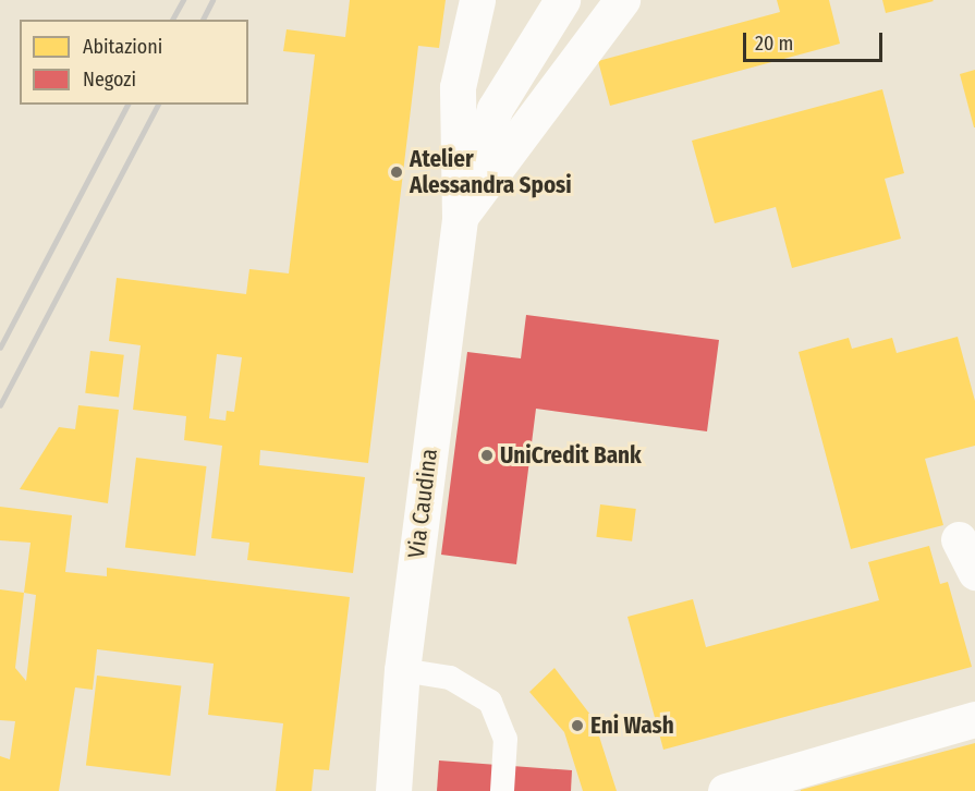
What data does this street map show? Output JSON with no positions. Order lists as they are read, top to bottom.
{
  "streets": {
    "main road": ["Via Caudina"]
  },
  "places": ["Atelier Alessandra Sposi", "UniCredit Bank", "Eni Wash"],
  "legend": ["Abitazioni", "Negozi"],
  "scale_bar": "20 m"
}
